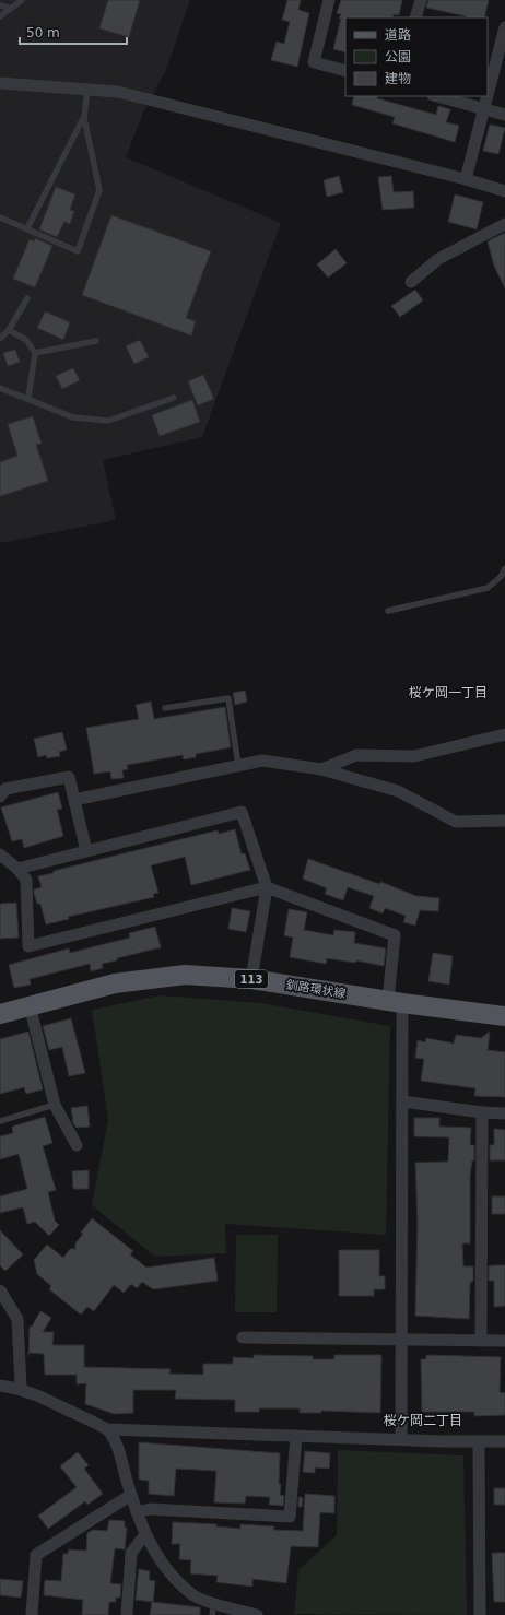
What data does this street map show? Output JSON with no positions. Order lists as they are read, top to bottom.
{
  "streets": {
    "main road": ["113", "釧路環状線"]
  },
  "districts": ["桜ケ岡一丁目", "桜ケ岡二丁目"],
  "legend": ["道路", "公園", "建物"],
  "scale_bar": "50 m"
}
